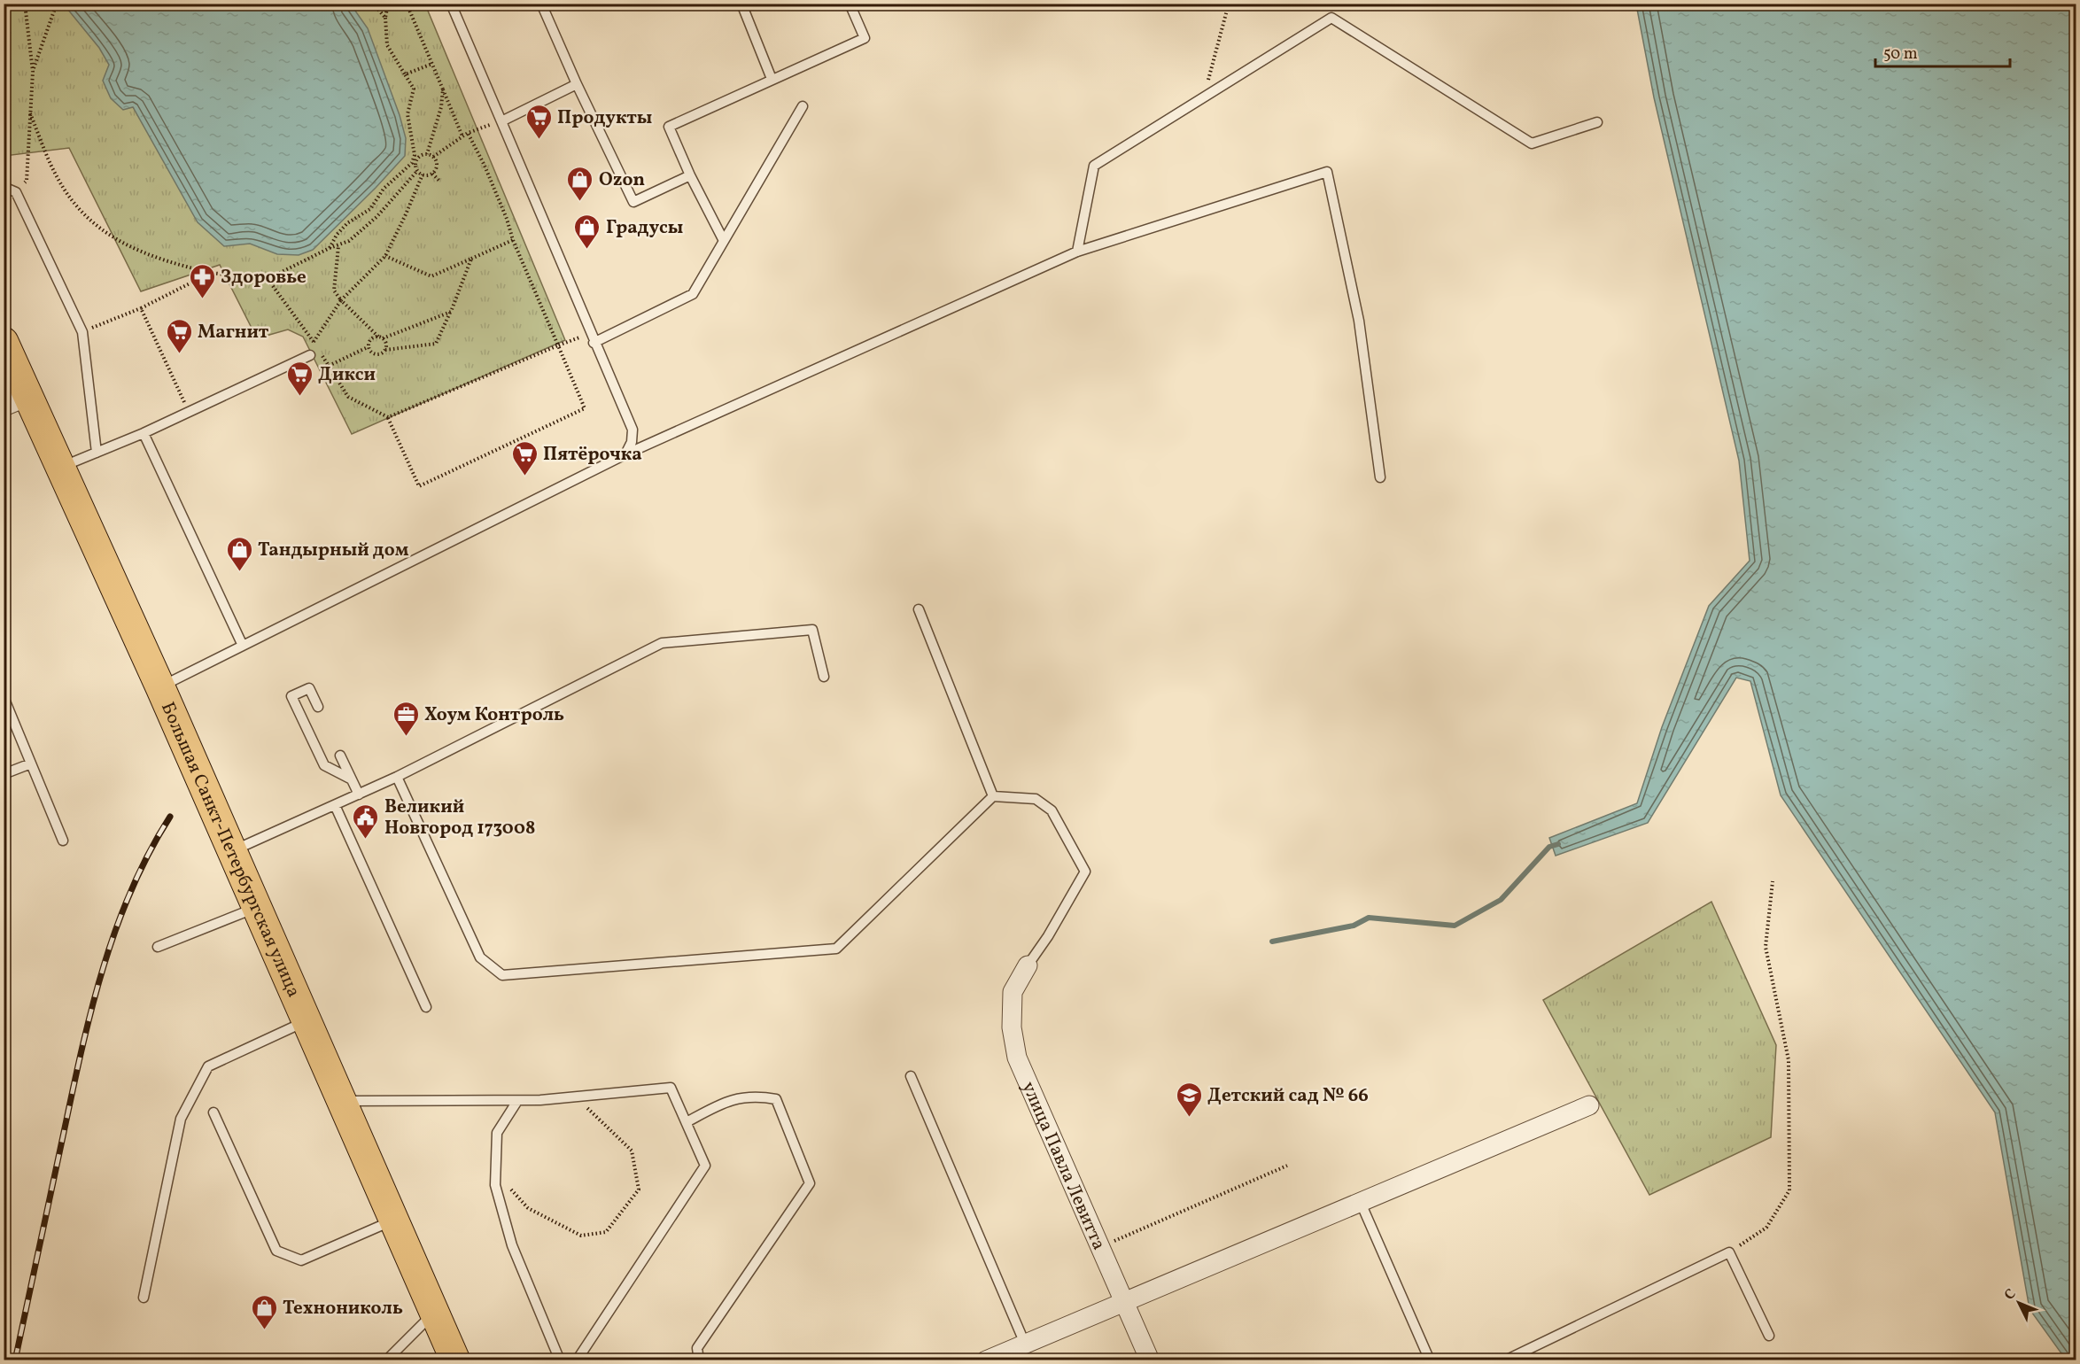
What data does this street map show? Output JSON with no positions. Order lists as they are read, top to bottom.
{
  "streets": {
    "main road": ["Большая Санкт-Петербургская улица"],
    "street": ["улица Павла Левитта"]
  },
  "places": {
    "supermarket": [
      "Продукты",
      "Магнит",
      "Дикси",
      "Пятёрочка"
    ],
    "shop": [
      "Ozon",
      "Градусы",
      "Тандырный дом",
      "Технониколь"
    ],
    "pharmacy": ["Здоровье"],
    "office": ["Хоум Контроль"],
    "public building": ["Великий Новгород 173008"],
    "school or university": ["Детский сад № 66"]
  },
  "scale_bar": "50 m",
  "north": "top left"
}
